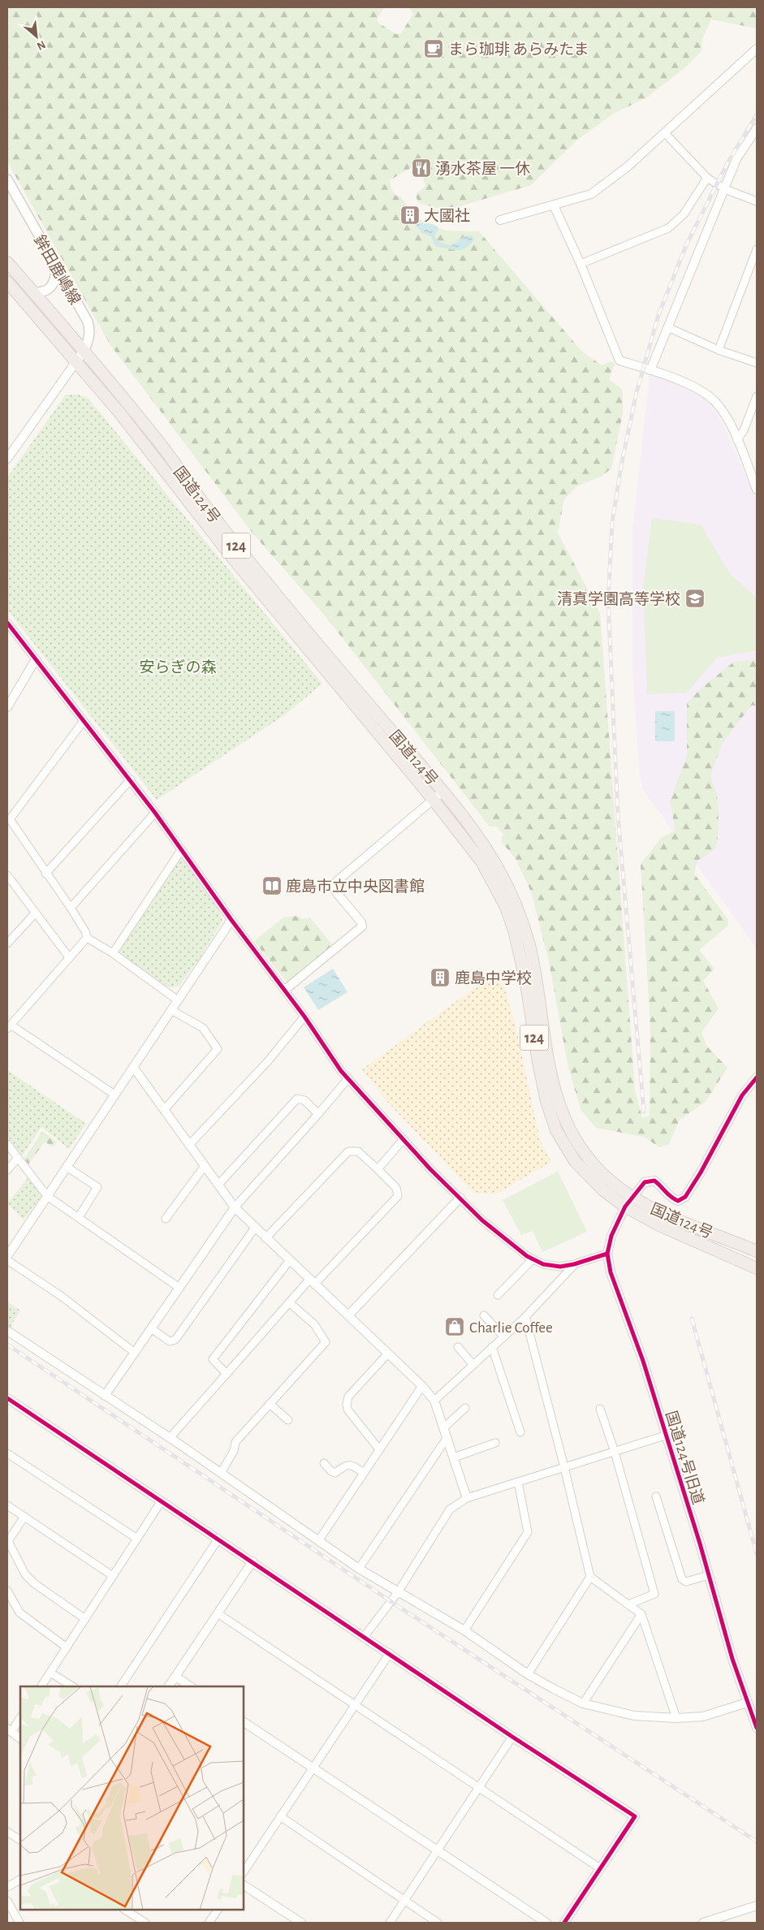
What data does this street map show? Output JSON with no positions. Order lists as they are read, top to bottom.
{
  "streets": {
    "highway": ["国道124号", "124"],
    "main road": ["鉾田鹿嶋線"],
    "street": ["国道124号旧道"]
  },
  "crossings": [
    ["鉾田鹿嶋線", "国道124号"],
    ["国道124号", "国道124号旧道"]
  ],
  "parks": ["安らぎの森"],
  "places": {
    "cafe": ["まら珈琲 あらみたま"],
    "restaurant": ["湧水茶屋 一休"],
    "building": ["大國社", "鹿島中学校"],
    "school or university": ["清真学園高等学校"],
    "library": ["鹿島市立中央図書館"],
    "shop": ["Charlie Coffee"]
  },
  "north": "bottom right"
}
